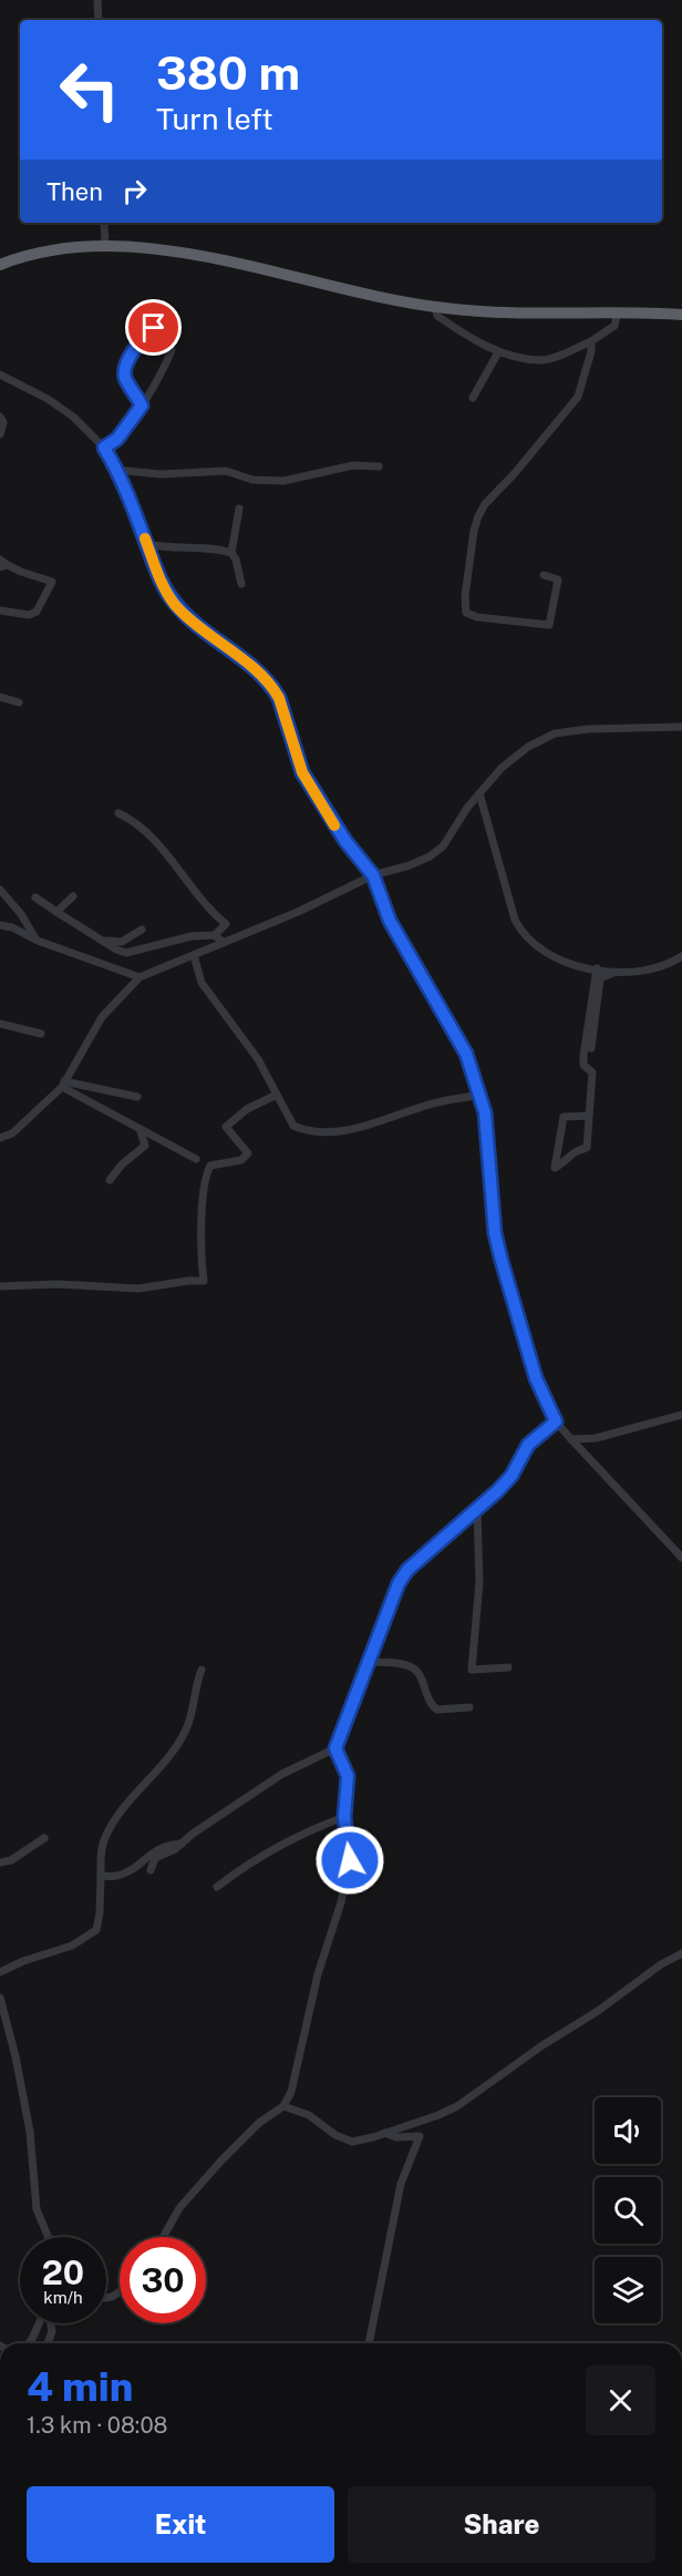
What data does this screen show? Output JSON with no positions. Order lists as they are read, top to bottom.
{
  "page": {
    "turn": ["380 m", "Turn left"],
    "then": "Then",
    "speed": "20 km/h",
    "limit": "30",
    "heading": ["4 min", "1.3 km · 08:08"],
    "buttons": ["Exit", "Share"]
  }
}
